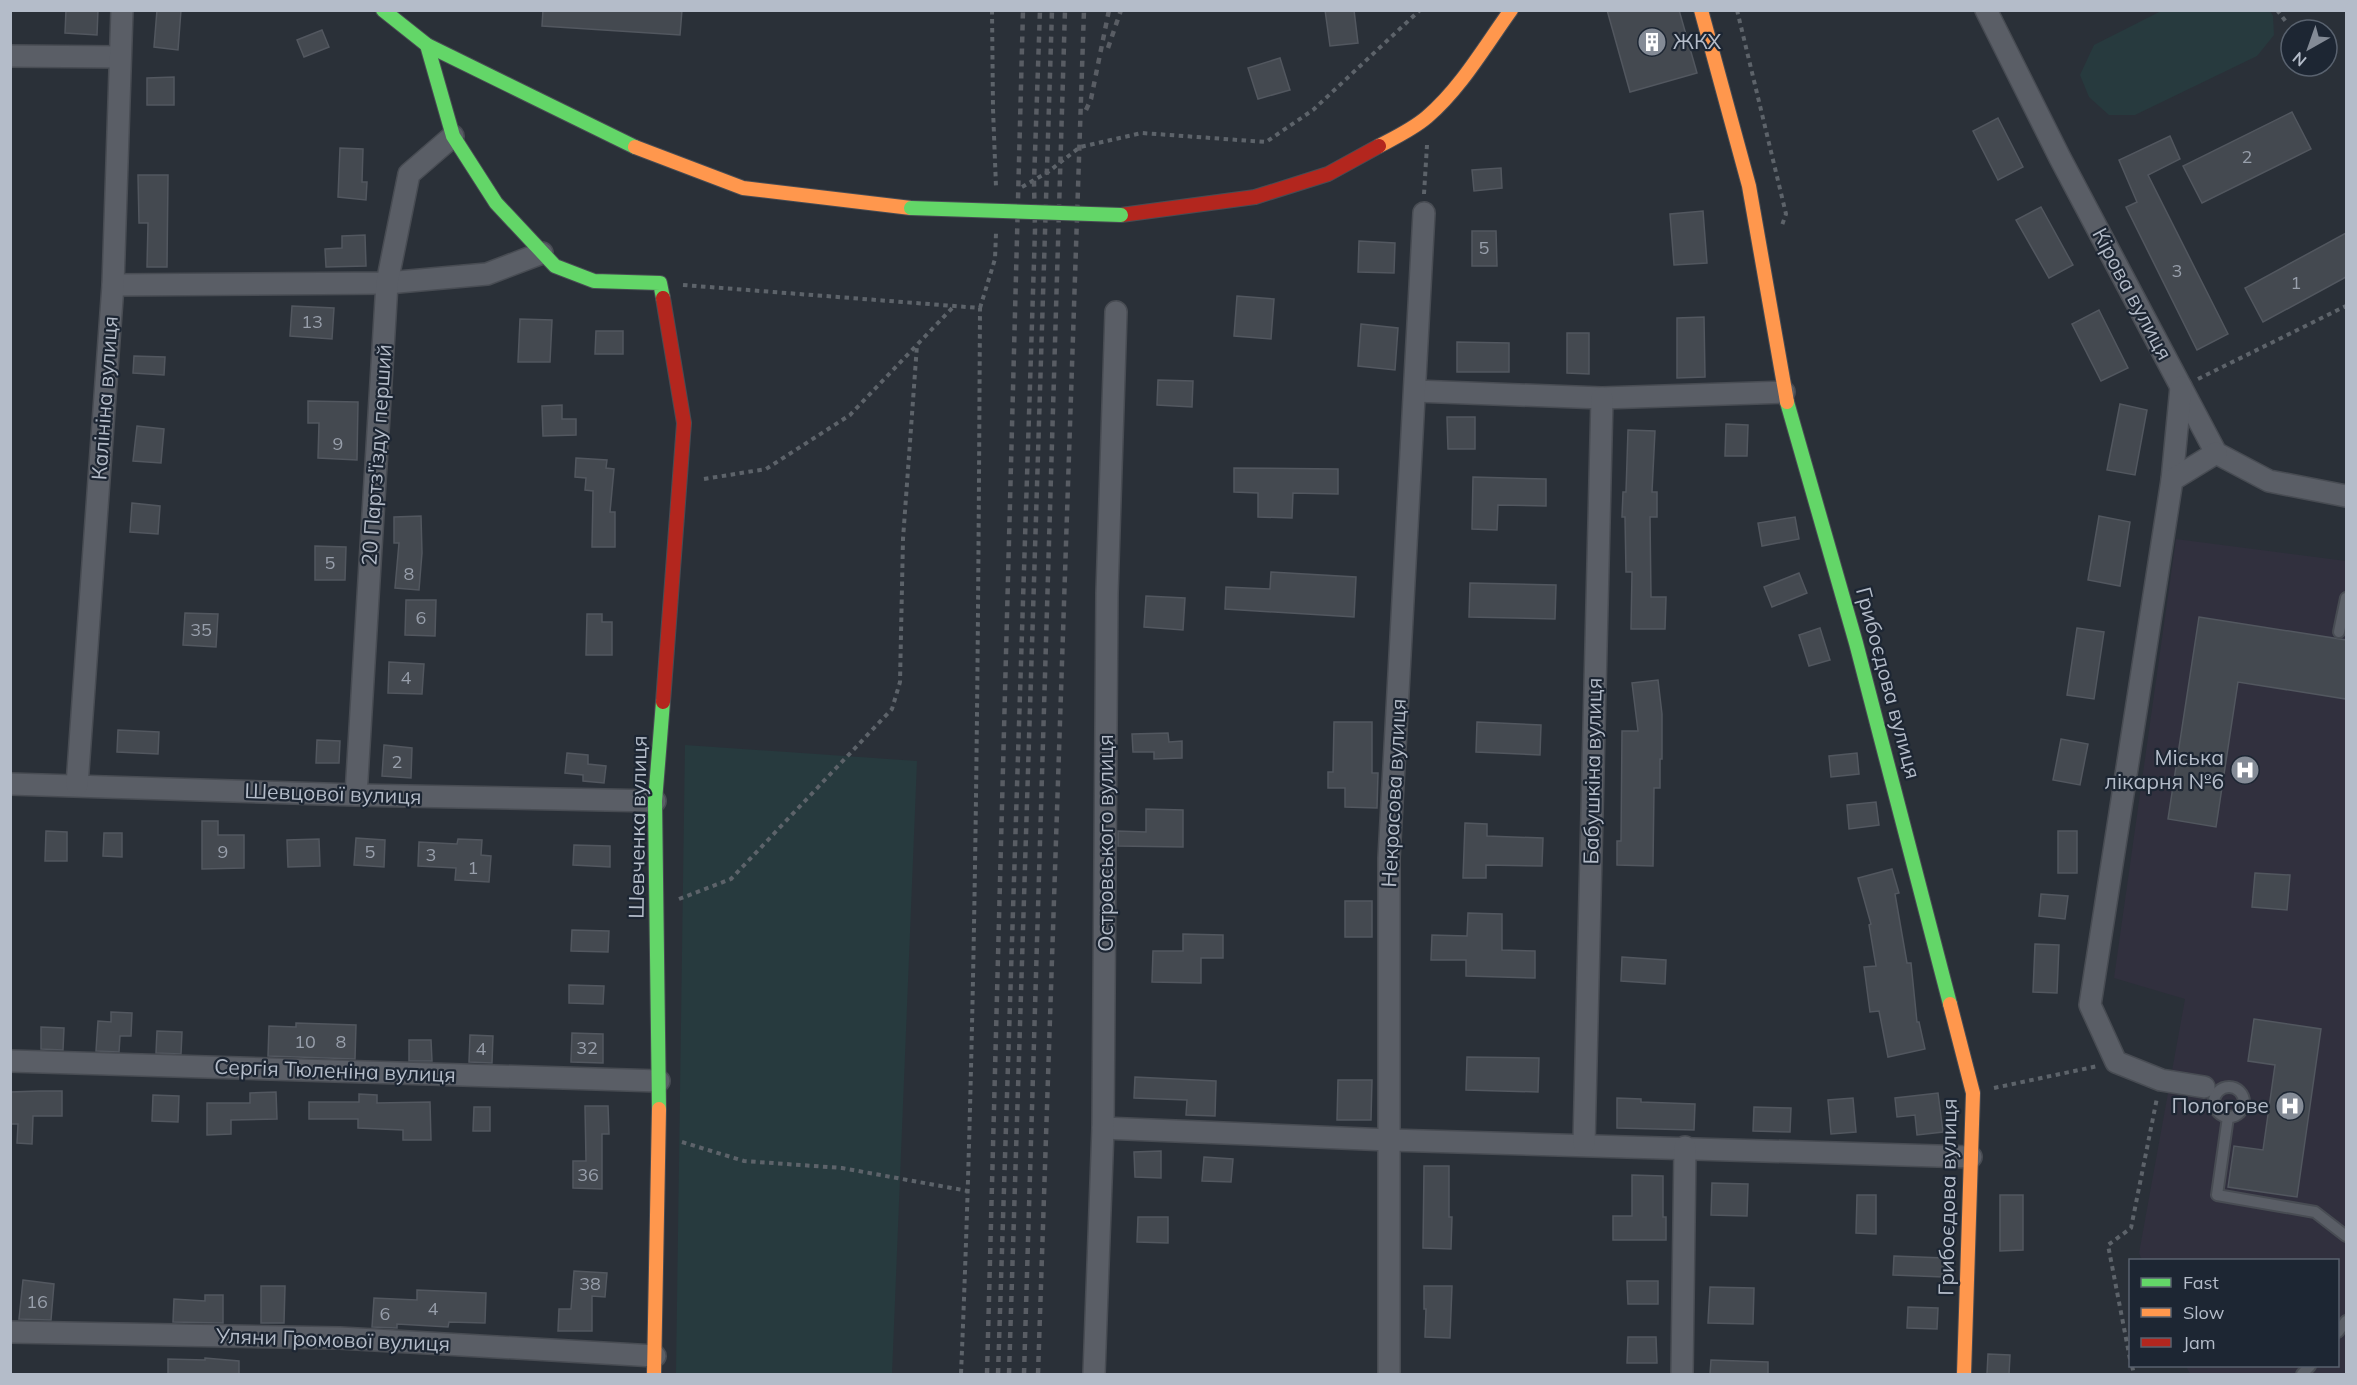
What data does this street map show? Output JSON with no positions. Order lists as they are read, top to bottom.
{
  "streets": {
    "street": [
      "Кірова вулиця",
      "Калініна вулиця",
      "20 Партз'їзду перший",
      "Грибоєдова вулиця",
      "Бабушкіна вулиця",
      "Некрасова вулиця",
      "Шевцової вулиця",
      "Шевченка вулиця",
      "Островського вулиця",
      "Сергія Тюленіна вулиця",
      "Уляни Громової вулиця"
    ]
  },
  "crossings": [
    ["Калініна вулиця", "Шевцової вулиця"],
    ["20 Партз'їзду перший", "Шевцової вулиця"],
    ["Шевцової вулиця", "Шевченка вулиця"],
    ["Шевченка вулиця", "Сергія Тюленіна вулиця"],
    ["Шевченка вулиця", "Уляни Громової вулиця"]
  ],
  "places": {
    "building": ["ЖКХ"],
    "hospital": ["Міська лікарня №6", "Пологове"]
  },
  "house_numbers": [
    "2",
    "5",
    "3",
    "1",
    "13",
    "9",
    "5",
    "8",
    "6",
    "35",
    "4",
    "2",
    "9",
    "5",
    "3",
    "1",
    "10",
    "8",
    "32",
    "4",
    "36",
    "38",
    "16",
    "4",
    "6"
  ],
  "legend": ["Fast", "Slow", "Jam"],
  "north": "bottom left"
}
